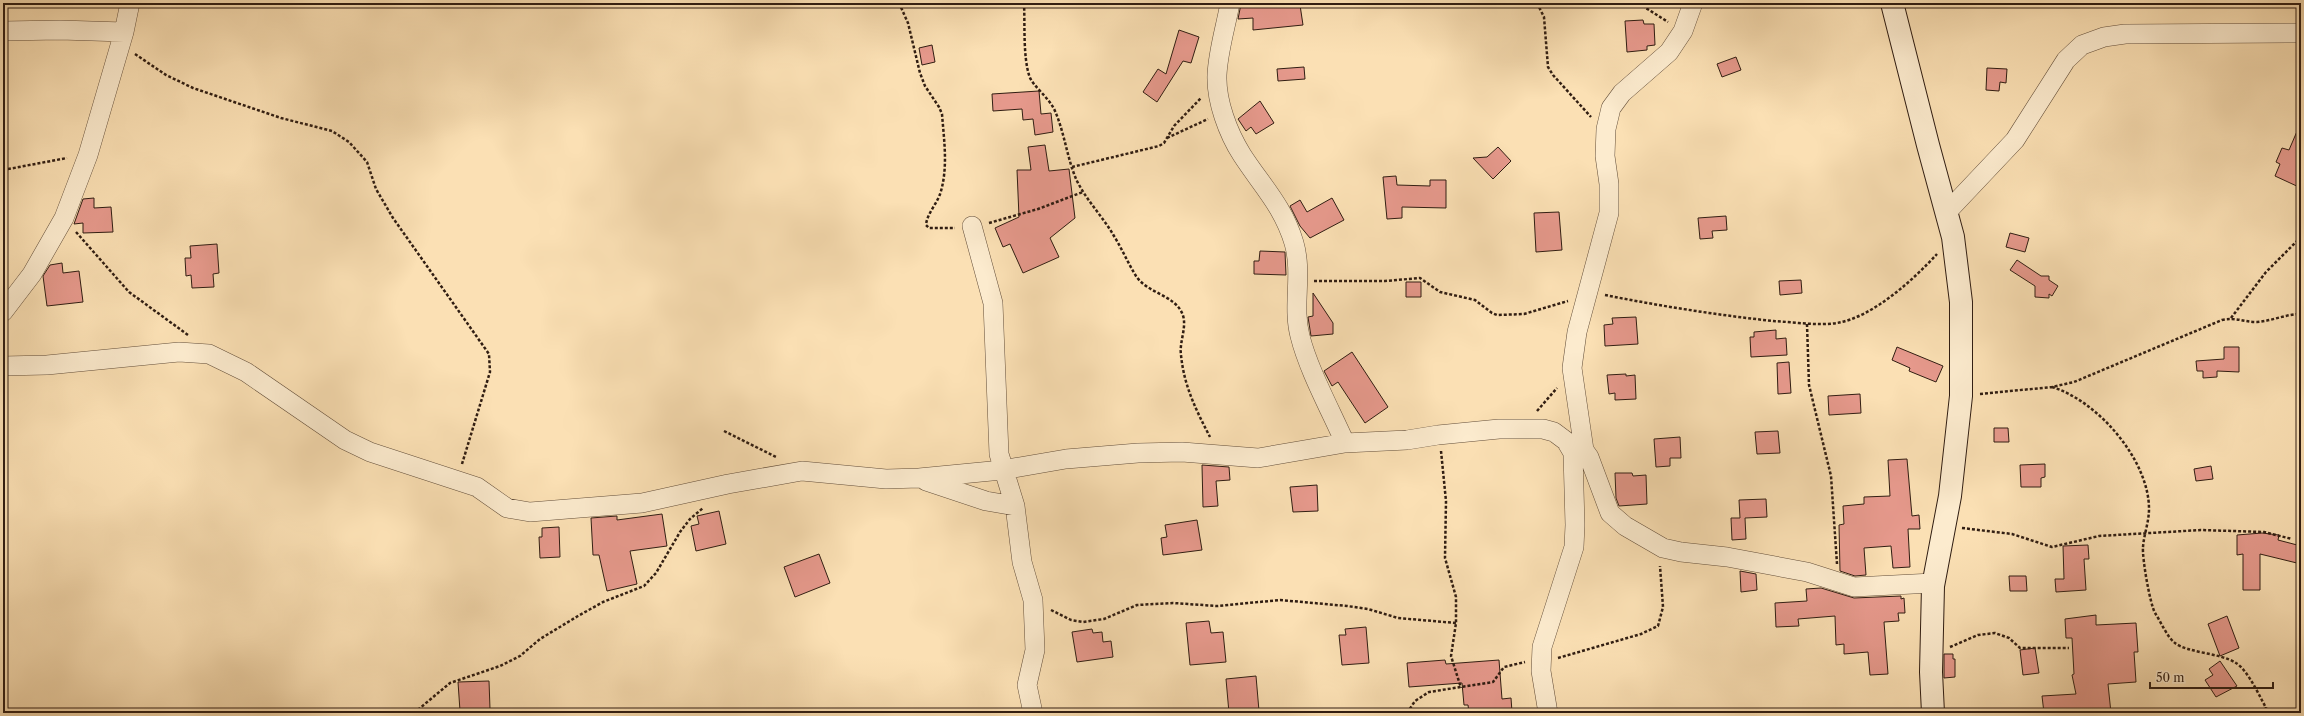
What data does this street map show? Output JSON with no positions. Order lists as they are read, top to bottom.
{
  "scale_bar": "50 m"
}
